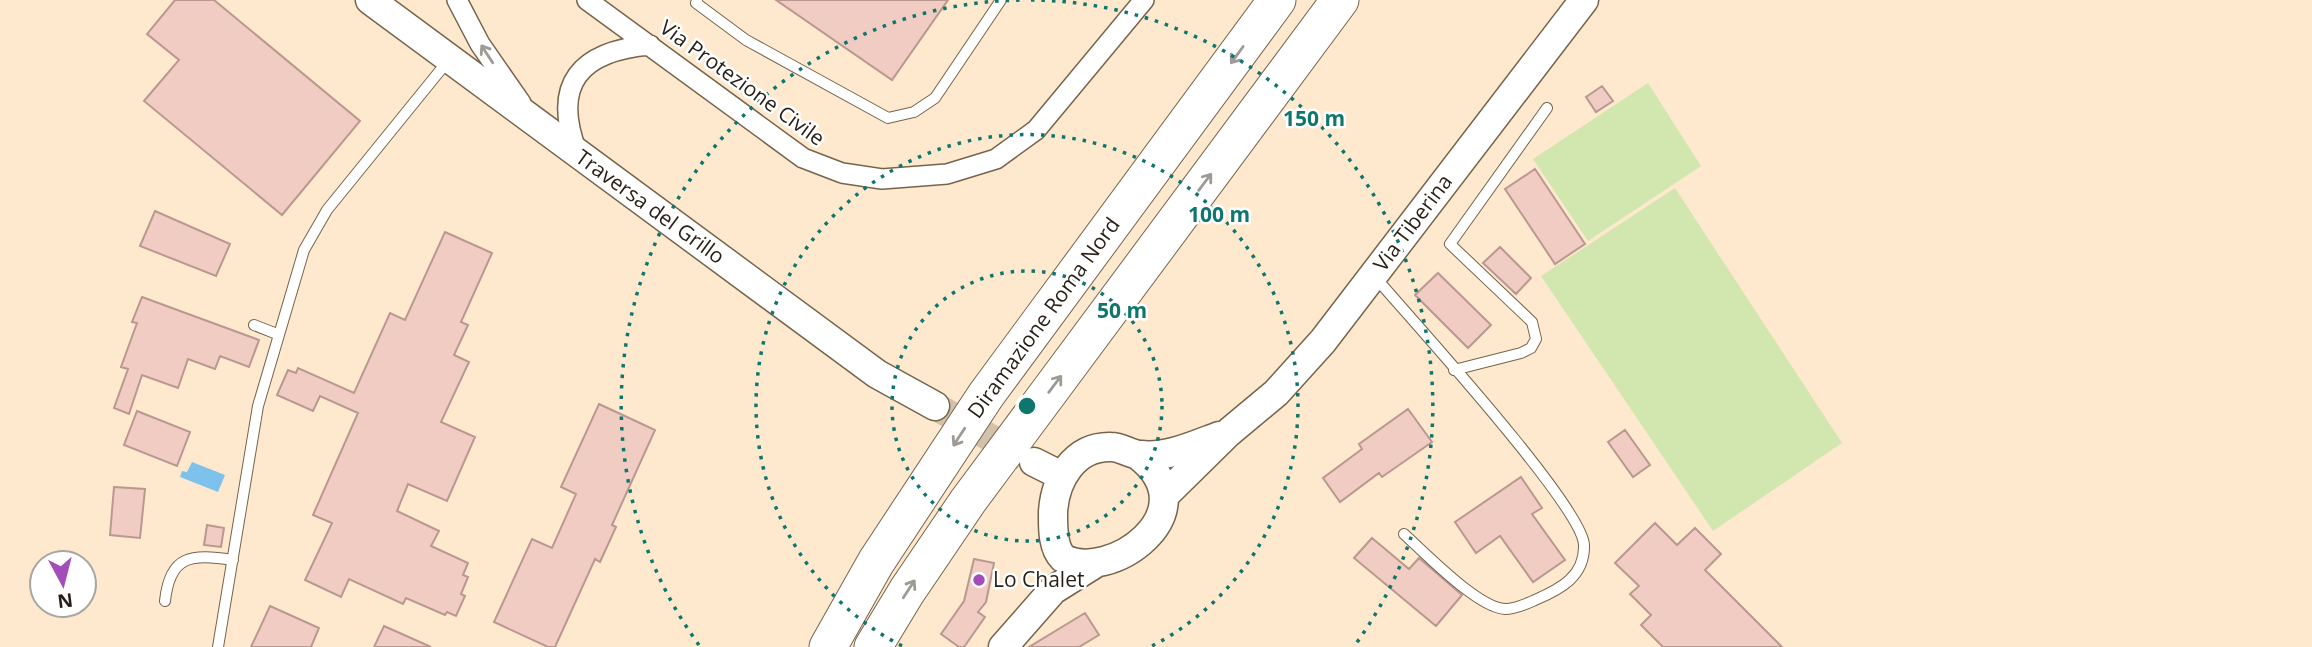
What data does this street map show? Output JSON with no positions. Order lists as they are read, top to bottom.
{
  "streets": {
    "highway": ["Diramazione Roma Nord"],
    "main road": ["Traversa del Grillo", "Via Tiberina"],
    "street": ["Via Protezione Civile"]
  },
  "places": ["Lo Chalet"],
  "north": "bottom",
  "rings": ["150 m", "100 m", "50 m"]
}
